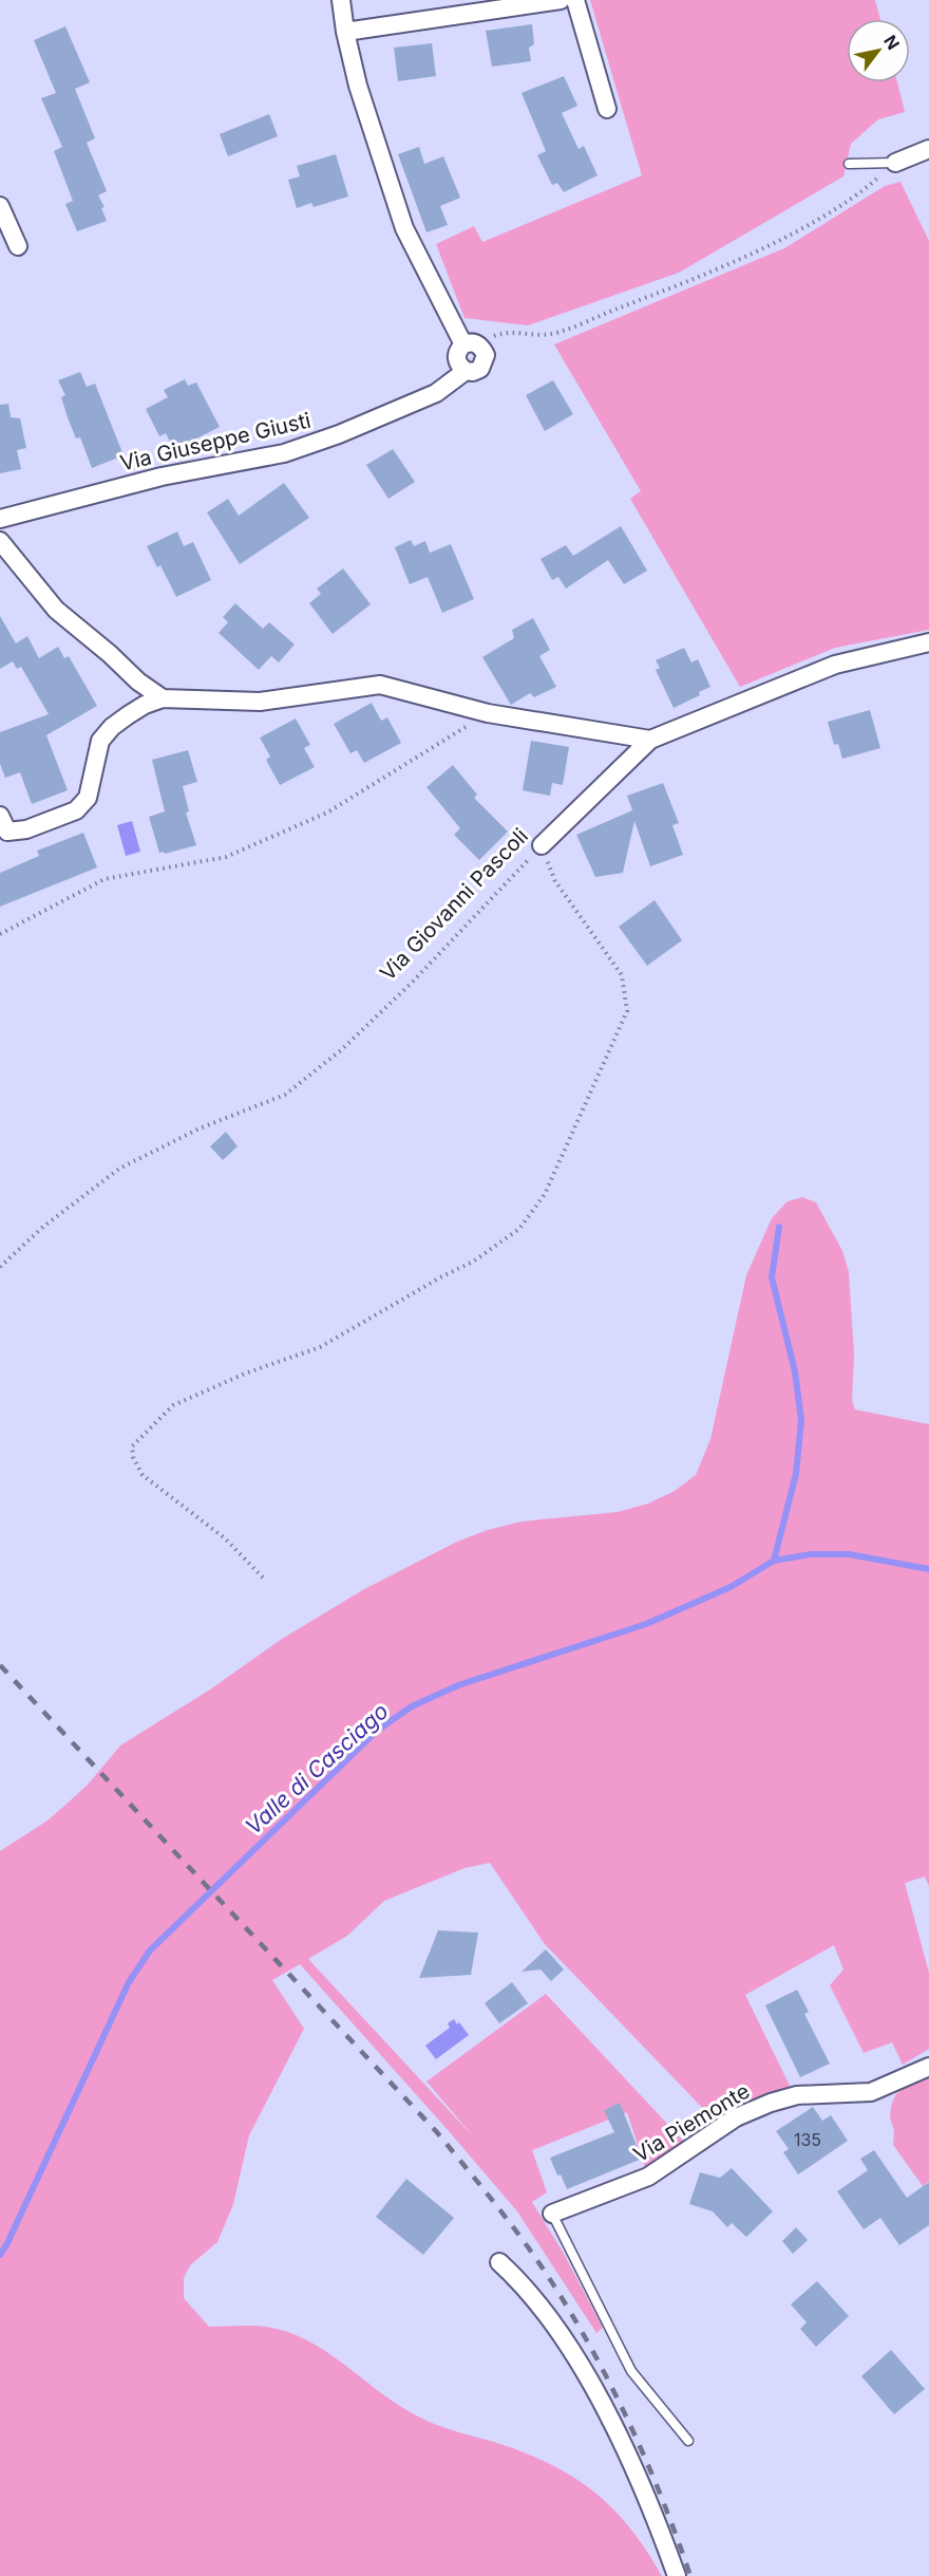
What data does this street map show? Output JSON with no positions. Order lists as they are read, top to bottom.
{
  "streets": {
    "street": ["Via Giuseppe Giusti", "Via Giovanni Pascoli", "Via Piemonte"]
  },
  "water": ["Valle di Casciago"],
  "house_numbers": ["135"],
  "north": "top right"
}
